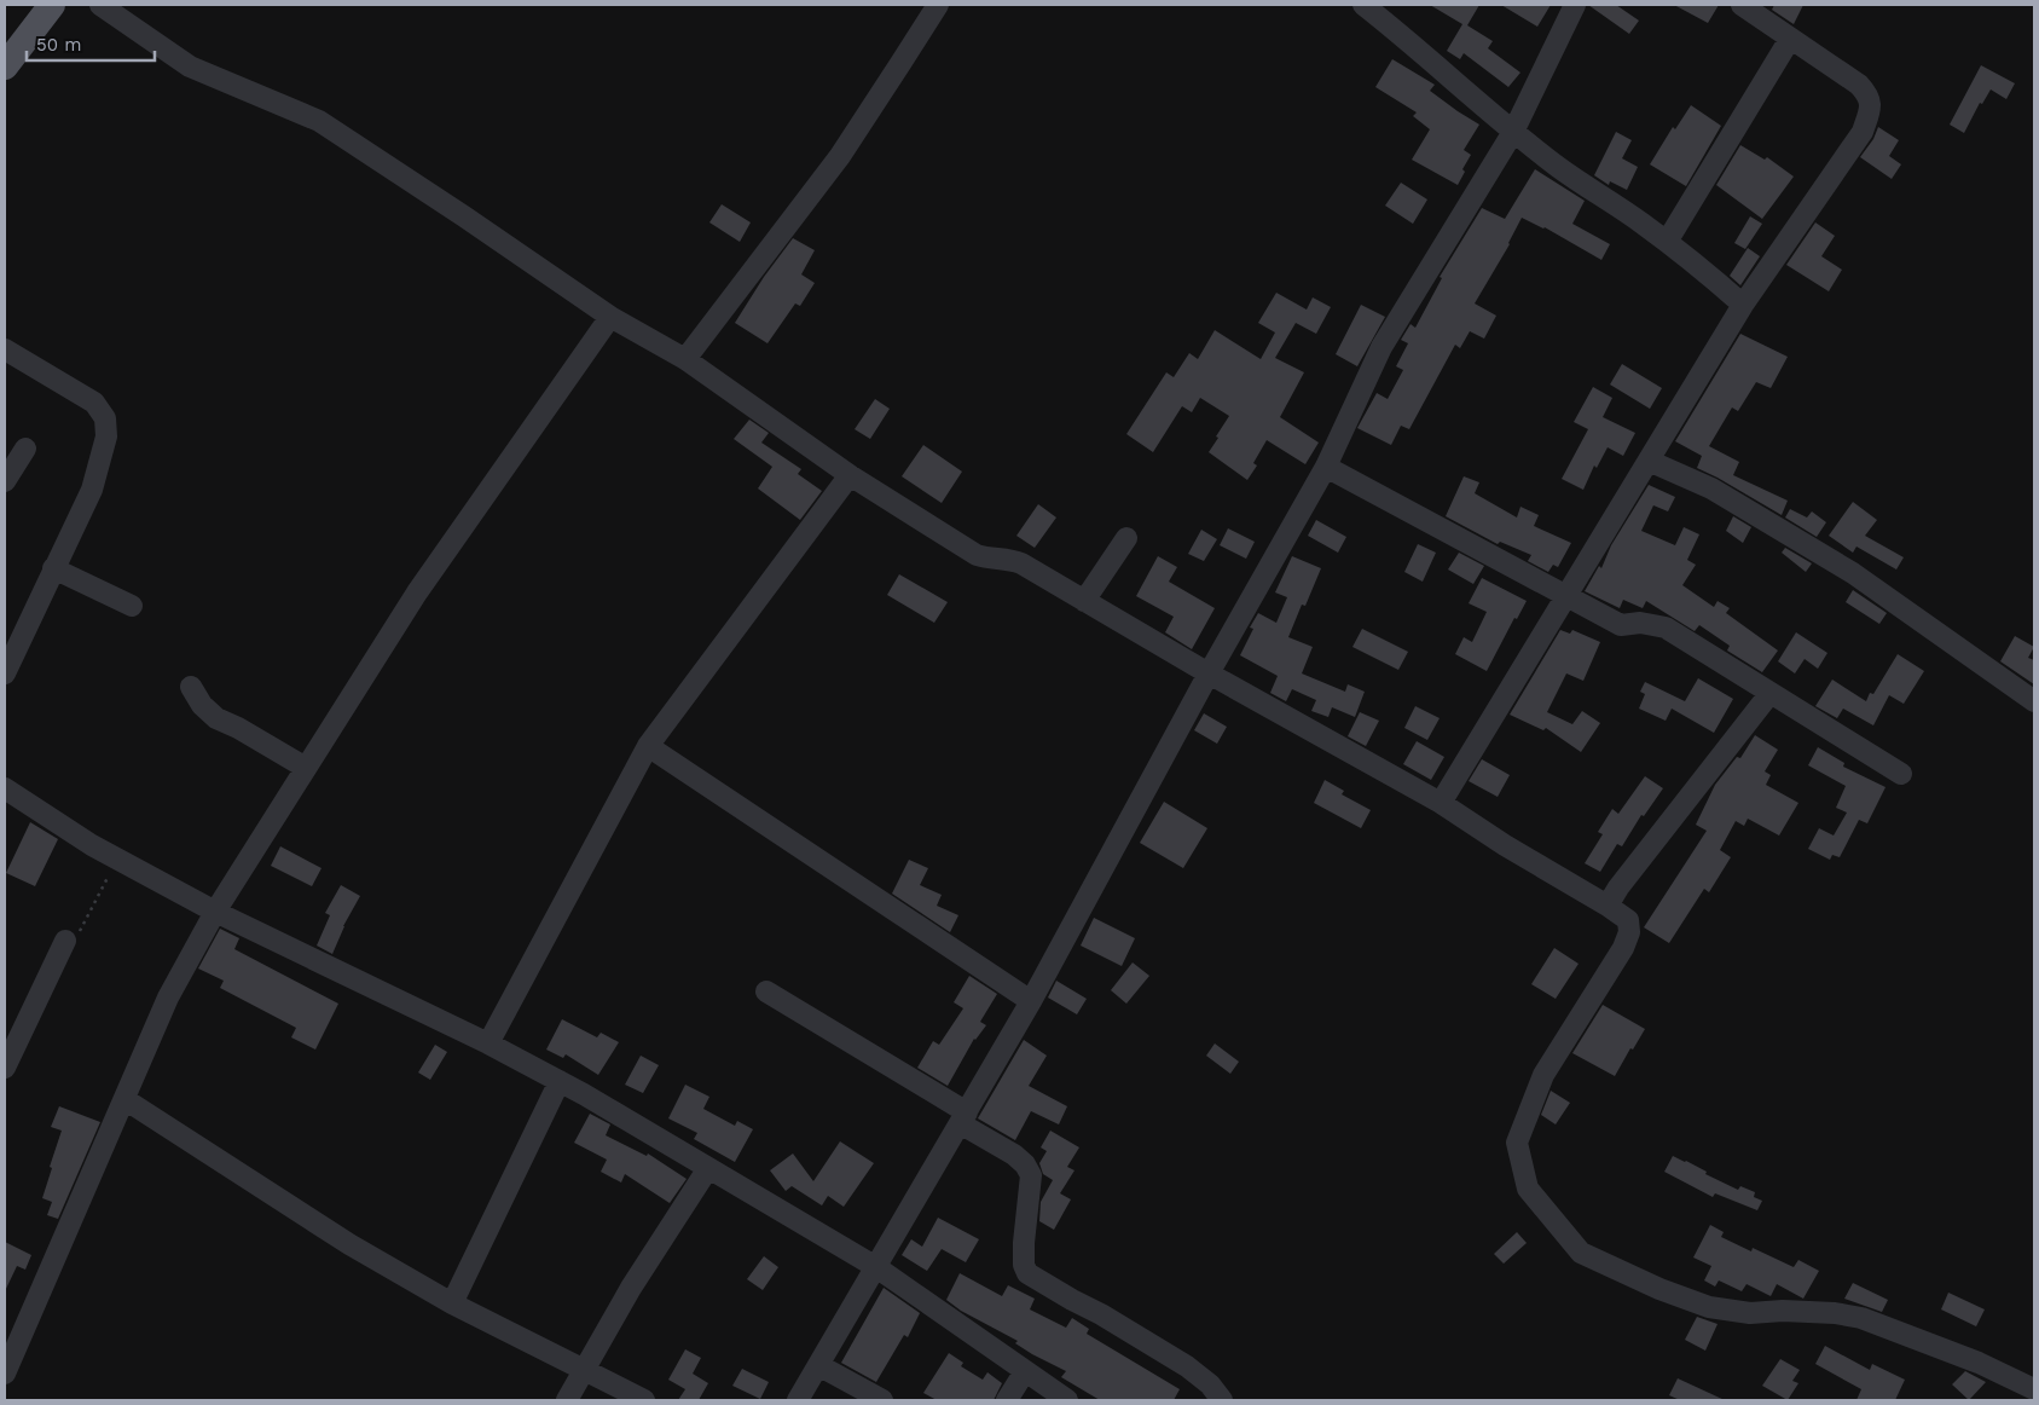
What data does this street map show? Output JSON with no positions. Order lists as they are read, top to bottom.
{
  "scale_bar": "50 m"
}
